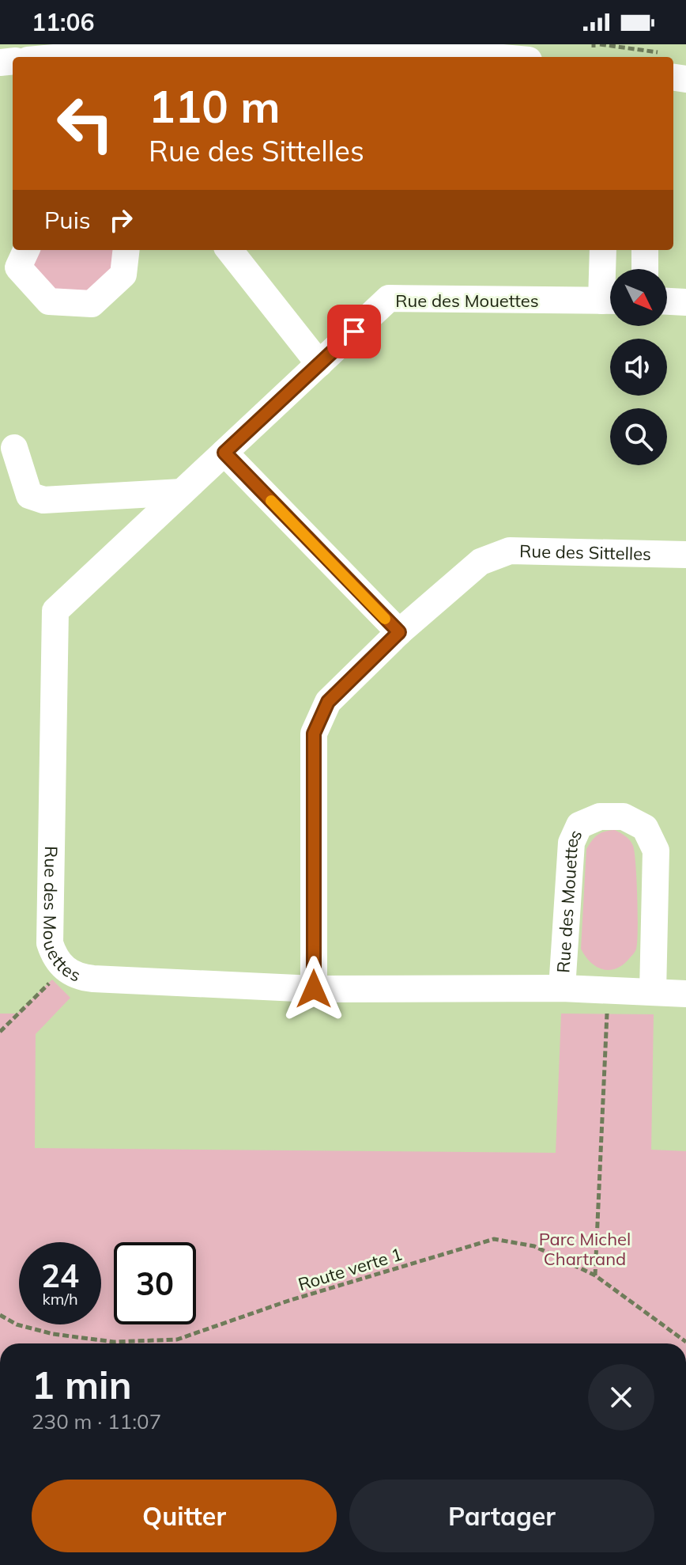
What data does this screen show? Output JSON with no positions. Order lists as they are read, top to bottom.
{
  "streets": {
    "street": ["Rue des Mouettes", "Rue des Sittelles"],
    "path": ["Route verte 1"]
  },
  "crossings": [
    ["Rue des Mouettes", "Rue des Sittelles"]
  ],
  "parks": ["Parc Michel Chartrand"],
  "north": "bottom right",
  "page": {
    "status": "11:06",
    "turn": ["110 m", "Rue des Sittelles"],
    "then": "Puis",
    "speed": "24 km/h",
    "limit": "30",
    "heading": ["1 min", "230 m · 11:07"],
    "buttons": ["Quitter", "Partager"]
  }
}
